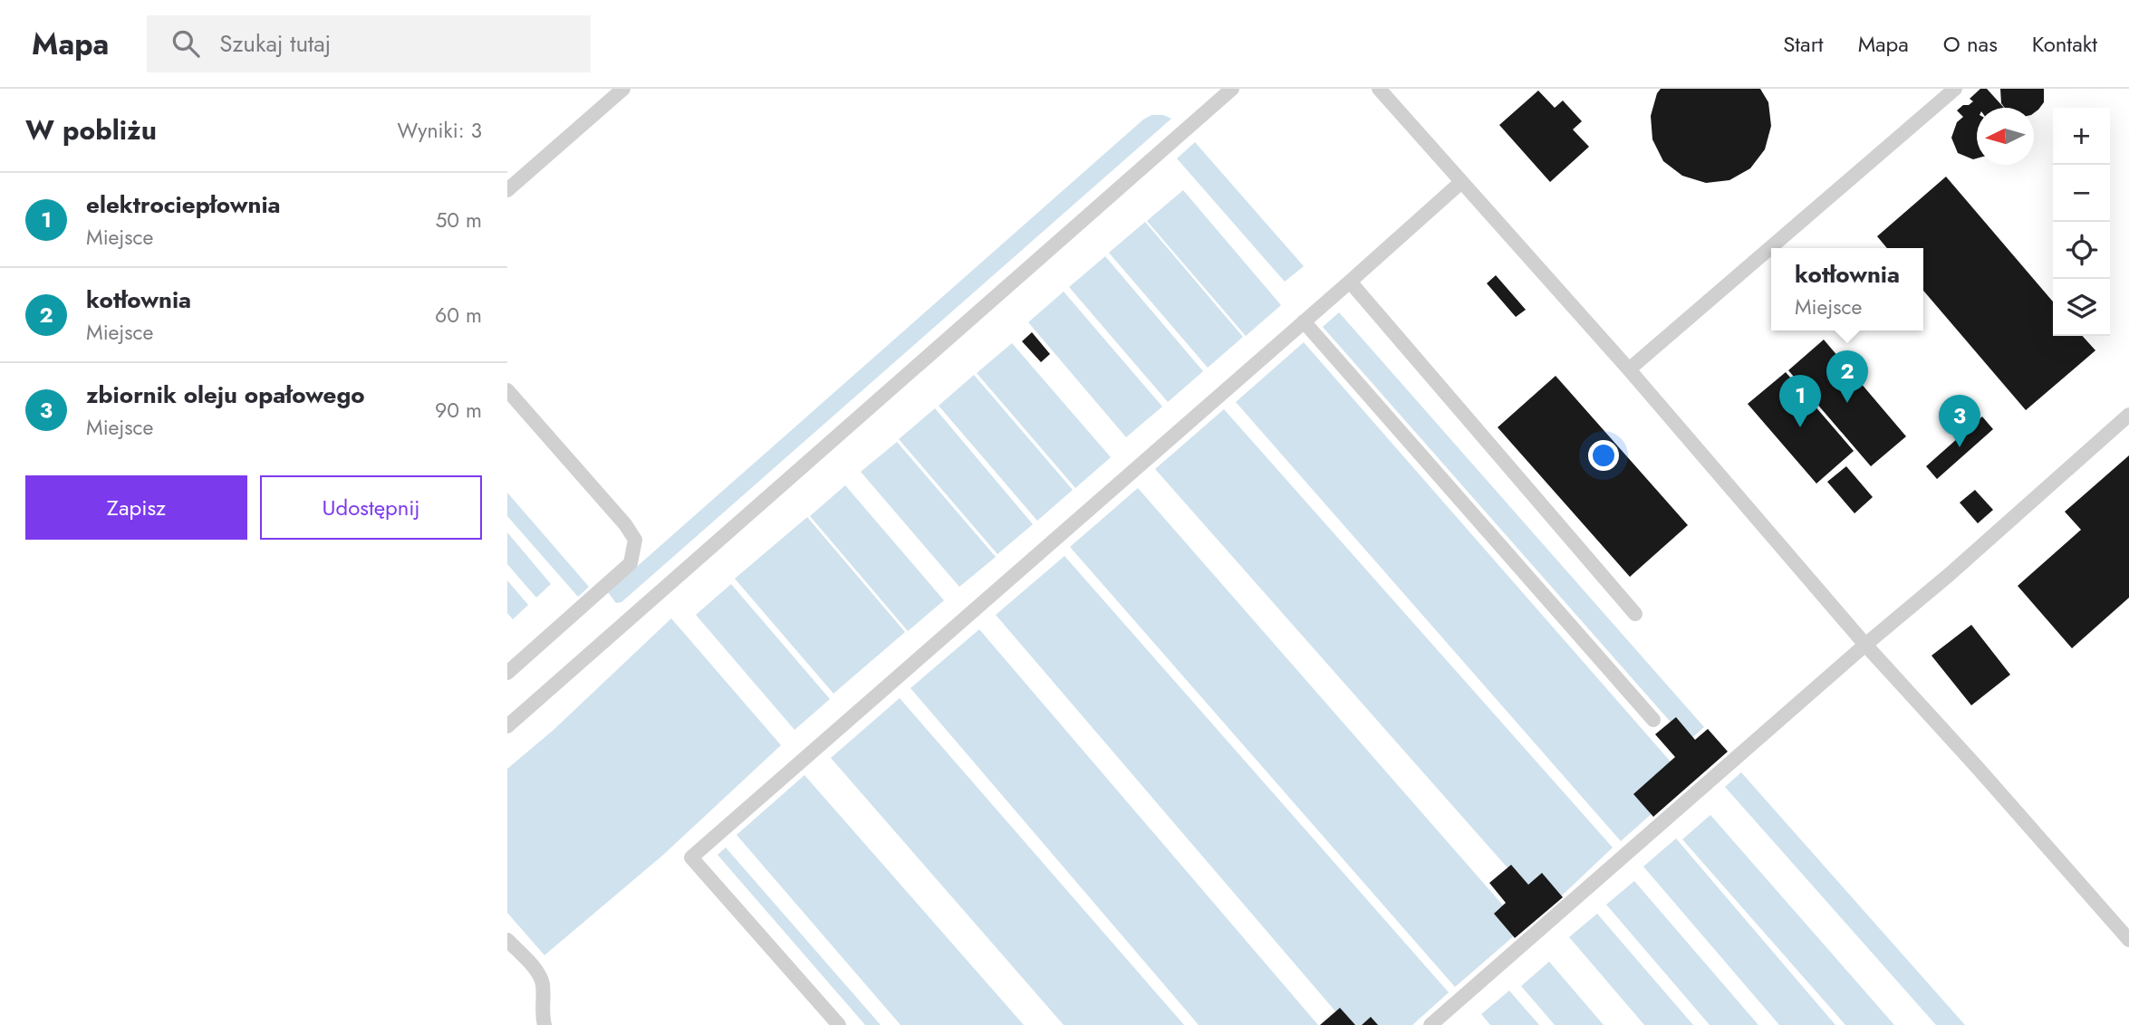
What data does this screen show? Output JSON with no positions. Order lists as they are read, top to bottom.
{
  "north": "left",
  "page": {
    "header": "Mapa",
    "search": "Szukaj tutaj",
    "nav": [
      "Start",
      "Mapa",
      "O nas",
      "Kontakt"
    ],
    "heading": ["W pobliżu", "Wyniki: 3"],
    "map_buttons": ["+", "−"],
    "list": [
      {
        "mark": "1",
        "name": "elektrociepłownia",
        "note": "Miejsce",
        "value": "50 m"
      },
      {
        "mark": "2",
        "name": "kotłownia",
        "note": "Miejsce",
        "value": "60 m"
      },
      {
        "mark": "3",
        "name": "zbiornik oleju opałowego",
        "note": "Miejsce",
        "value": "90 m"
      }
    ],
    "popup": ["kotłownia", "Miejsce"],
    "pins": ["2", "1", "3"],
    "buttons": ["Zapisz", "Udostępnij"]
  }
}
